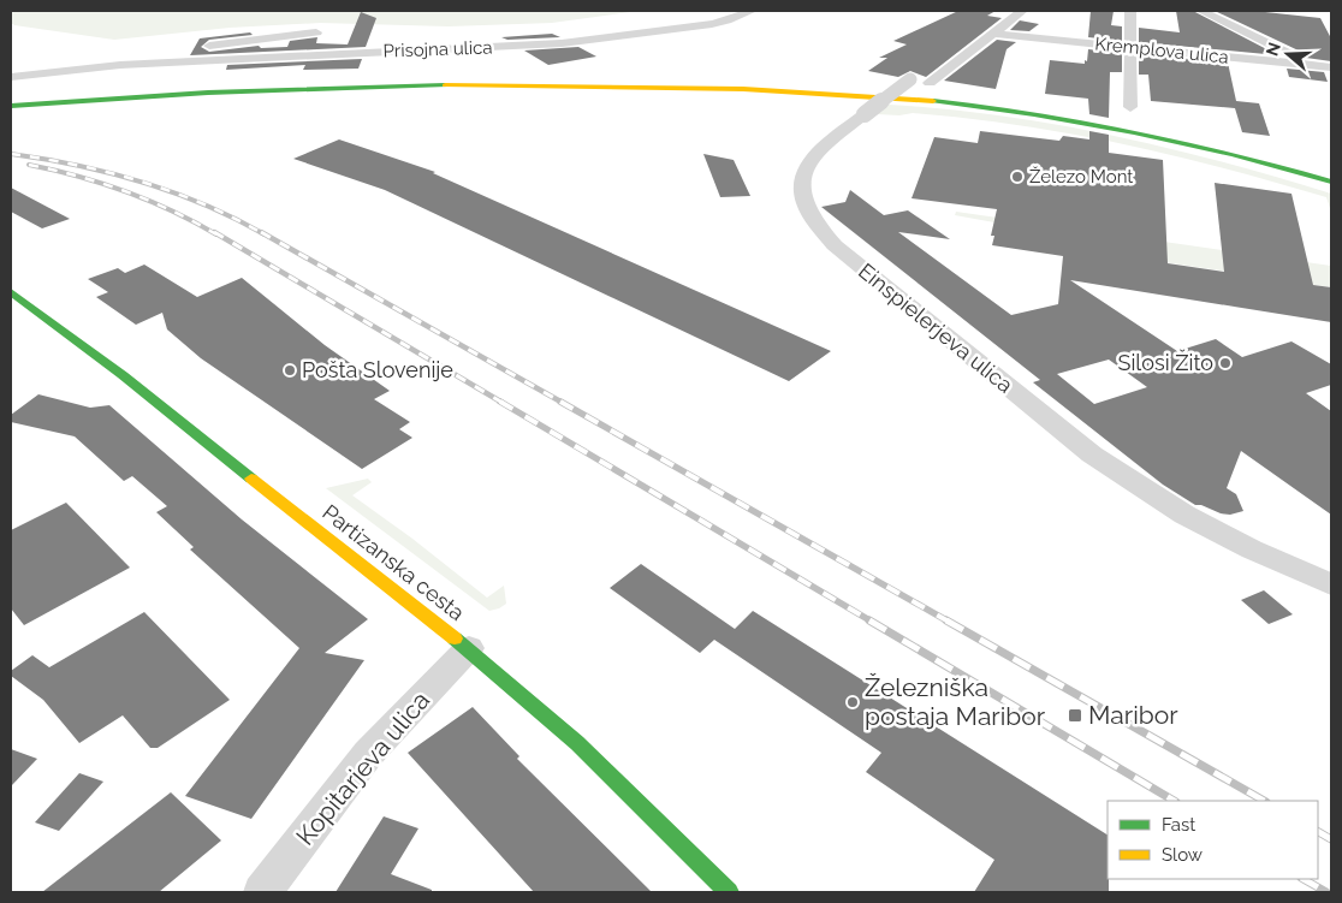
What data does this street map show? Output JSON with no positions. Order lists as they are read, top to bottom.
{
  "streets": {
    "main road": ["Partizanska cesta"],
    "street": [
      "Prisojna ulica",
      "Kremplova ulica",
      "Einspielerjeva ulica",
      "Kopitarjeva ulica"
    ]
  },
  "crossings": [
    ["Partizanska cesta", "Kopitarjeva ulica"]
  ],
  "places": {
    "other": [
      "Železo Mont",
      "Silosi Žito",
      "Pošta Slovenije",
      "Železniška postaja Maribor"
    ],
    "transit": ["Maribor"]
  },
  "legend": ["Fast", "Slow"],
  "north": "left"
}
